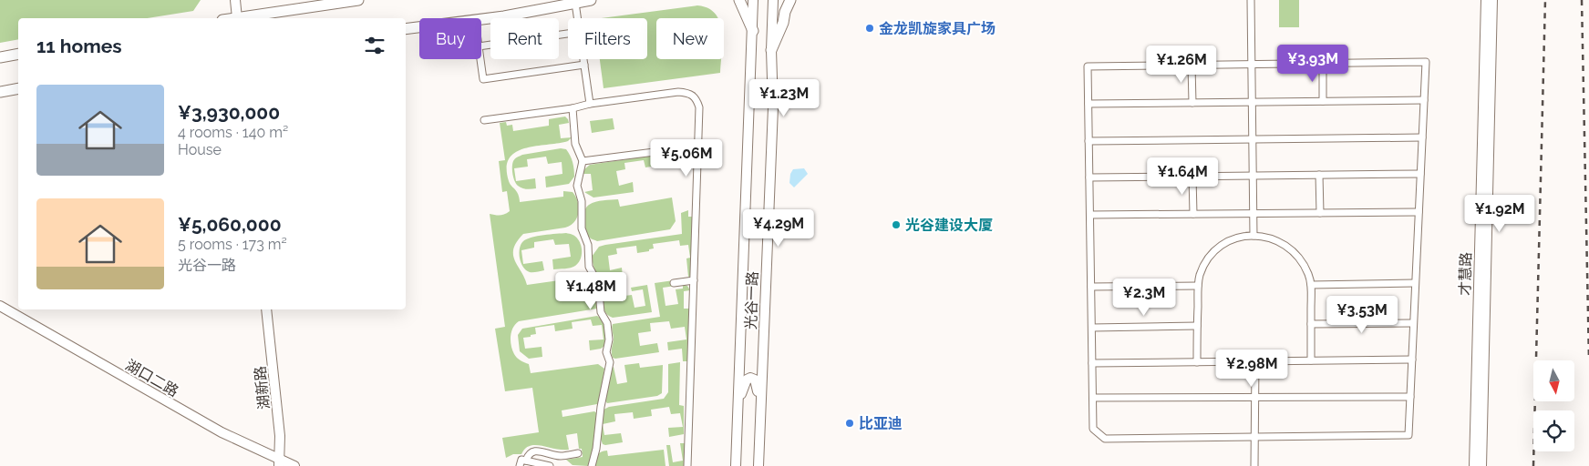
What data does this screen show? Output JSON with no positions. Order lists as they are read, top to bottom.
{
  "streets": {
    "street": [
      "才慧路",
      "光谷一路",
      "湖口二路",
      "湖新路"
    ]
  },
  "crossings": [
    ["湖口二路", "湖新路"]
  ],
  "places": ["金龙凯旋家具广场", "光谷建设大厦", "比亚迪"],
  "north": "bottom",
  "page": {
    "chip": [
      "Buy",
      "Rent",
      "Filters",
      "New"
    ],
    "heading": "11 homes",
    "price": [
      "¥3.93M",
      "¥1.26M",
      "¥1.23M",
      "¥5.06M",
      "¥1.64M",
      "¥1.92M",
      "¥4.29M",
      "¥1.48M",
      "¥2.3M",
      "¥3.53M",
      "¥2.98M"
    ],
    "list": [
      {
        "name": "¥3,930,000",
        "note": "4 rooms · 140 m² · House"
      },
      {
        "name": "¥5,060,000",
        "note": "5 rooms · 173 m² · 光谷一路"
      }
    ]
  }
}
